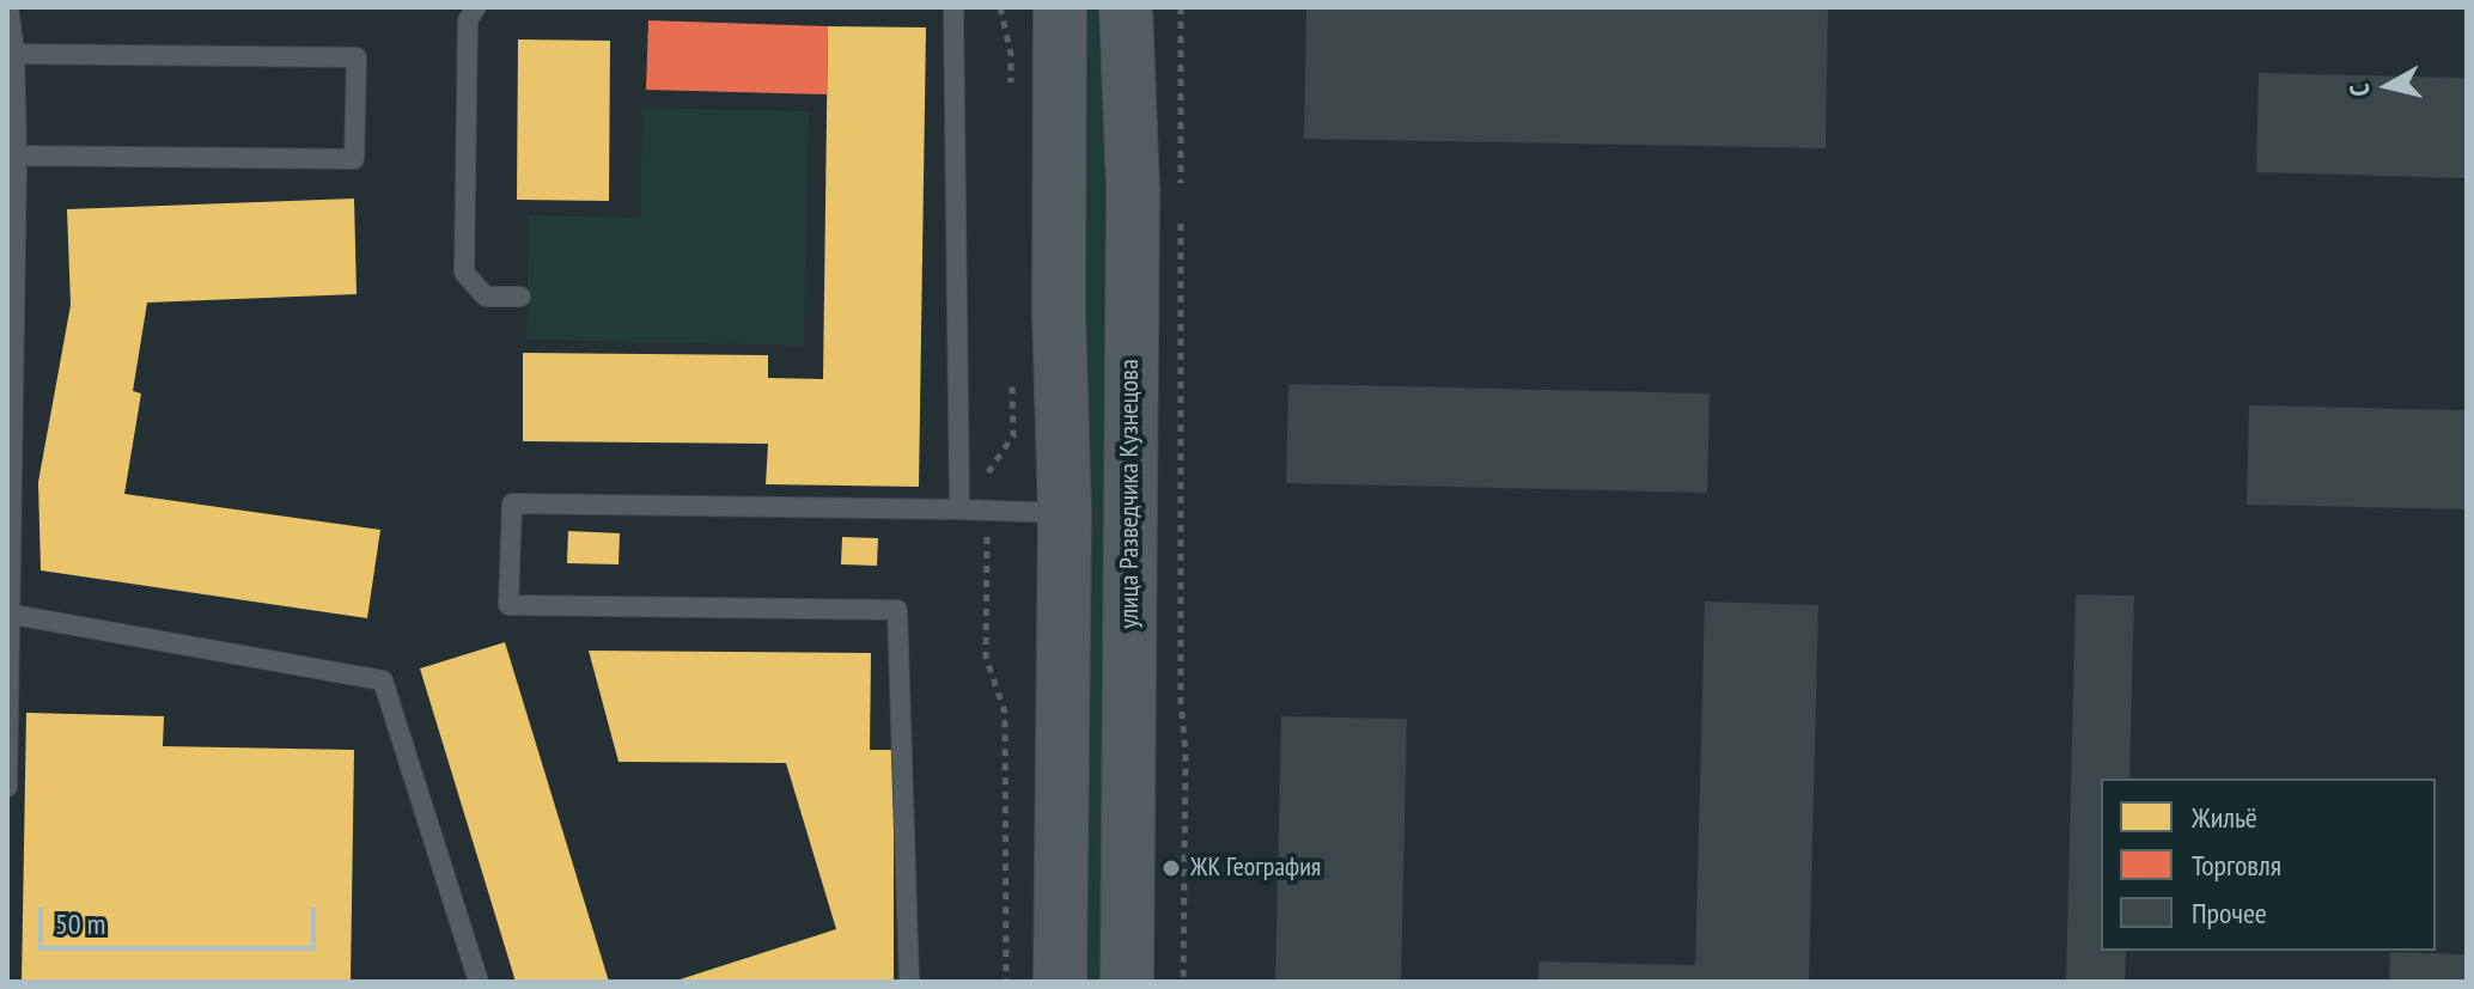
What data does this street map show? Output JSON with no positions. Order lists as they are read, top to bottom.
{
  "streets": {
    "main road": ["улица Разведчика Кузнецова"]
  },
  "places": ["ЖК География"],
  "legend": ["Жильё", "Торговля", "Прочее"],
  "scale_bar": "50 m",
  "north": "left"
}
